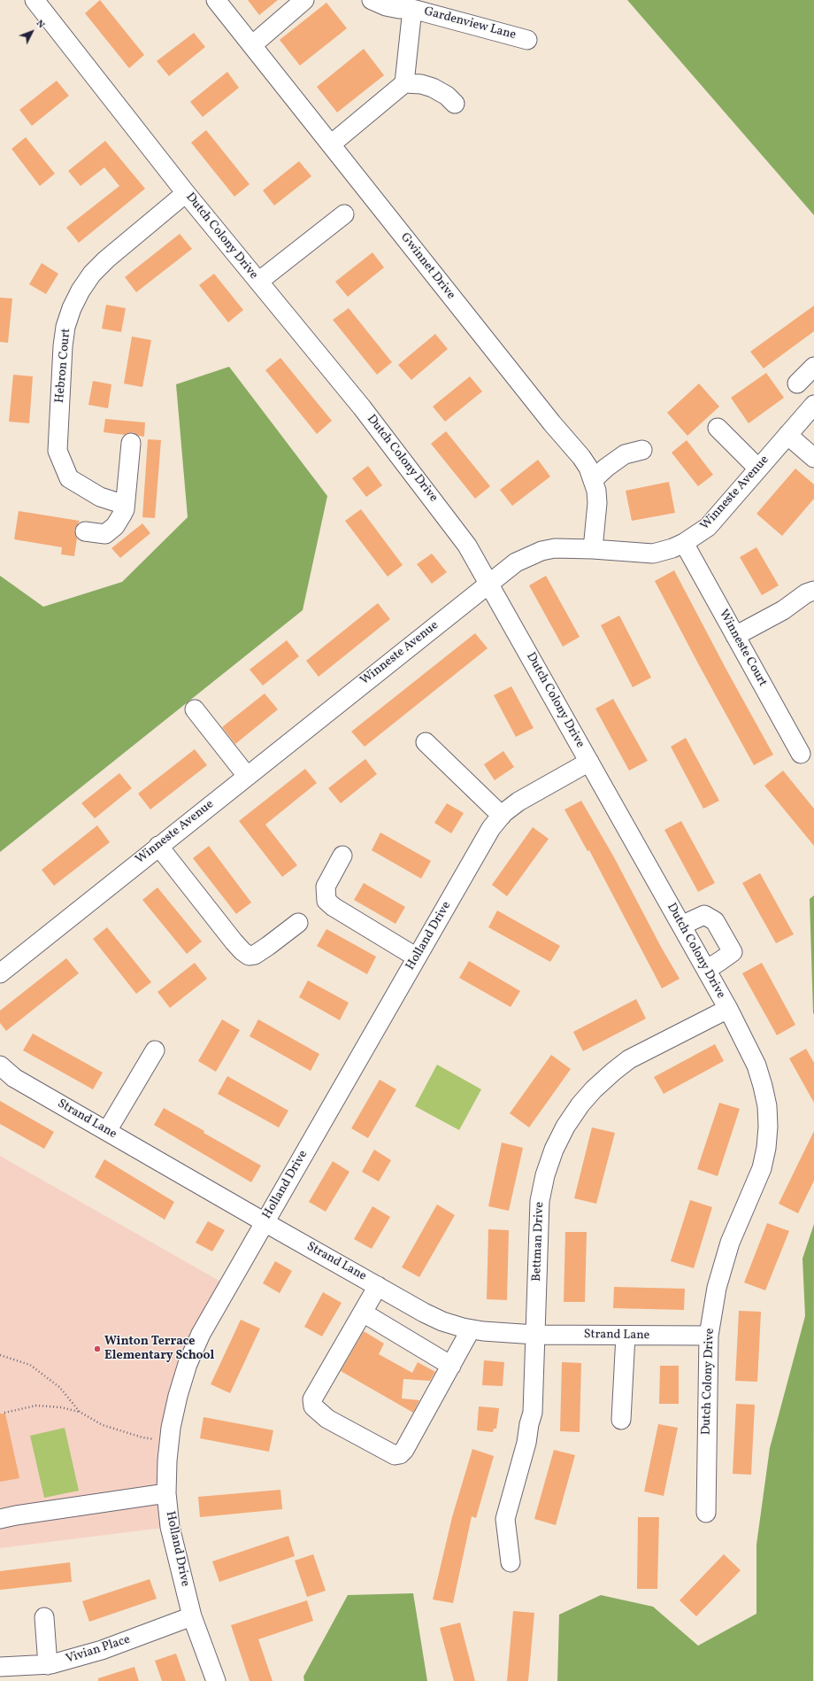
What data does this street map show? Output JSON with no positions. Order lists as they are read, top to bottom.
{
  "streets": {
    "street": [
      "Gardenview Lane",
      "Dutch Colony Drive",
      "Gwinnet Drive",
      "Hebron Court",
      "Winneste Avenue",
      "Winneste Court",
      "Holland Drive",
      "Strand Lane",
      "Bettman Drive",
      "Vivian Place"
    ]
  },
  "crossings": [
    ["Dutch Colony Drive", "Hebron Court"],
    ["Dutch Colony Drive", "Winneste Avenue"],
    ["Dutch Colony Drive", "Holland Drive"],
    ["Dutch Colony Drive", "Strand Lane"],
    ["Dutch Colony Drive", "Bettman Drive"],
    ["Gwinnet Drive", "Winneste Avenue"],
    ["Winneste Avenue", "Winneste Court"],
    ["Holland Drive", "Strand Lane"],
    ["Holland Drive", "Vivian Place"],
    ["Strand Lane", "Bettman Drive"]
  ],
  "places": ["Winton Terrace Elementary School"],
  "north": "top right"
}
